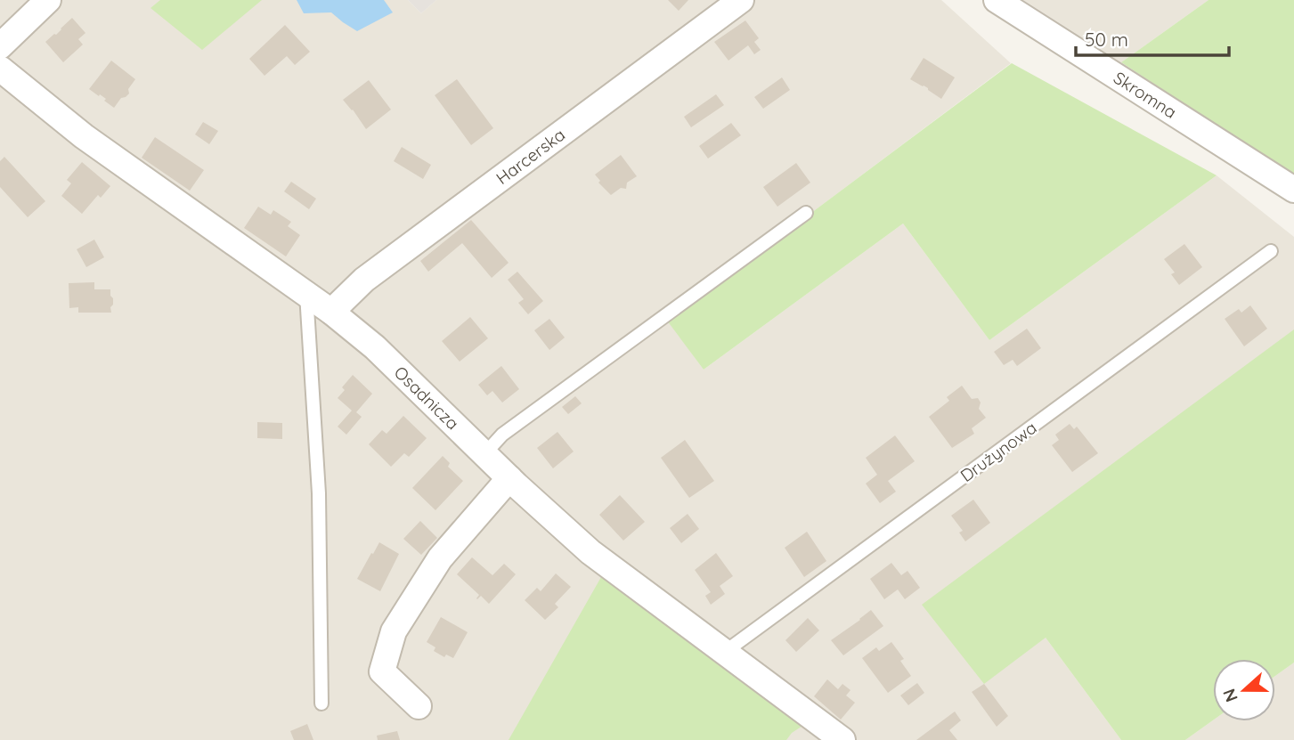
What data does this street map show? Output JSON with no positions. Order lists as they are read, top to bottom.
{
  "streets": {
    "street": ["Skromna", "Harcerska", "Osadnicza"],
    "lane": ["Drużynowa"]
  },
  "crossings": [
    ["Harcerska", "Osadnicza"],
    ["Osadnicza", "Drużynowa"]
  ],
  "scale_bar": "50 m",
  "north": "left"
}
